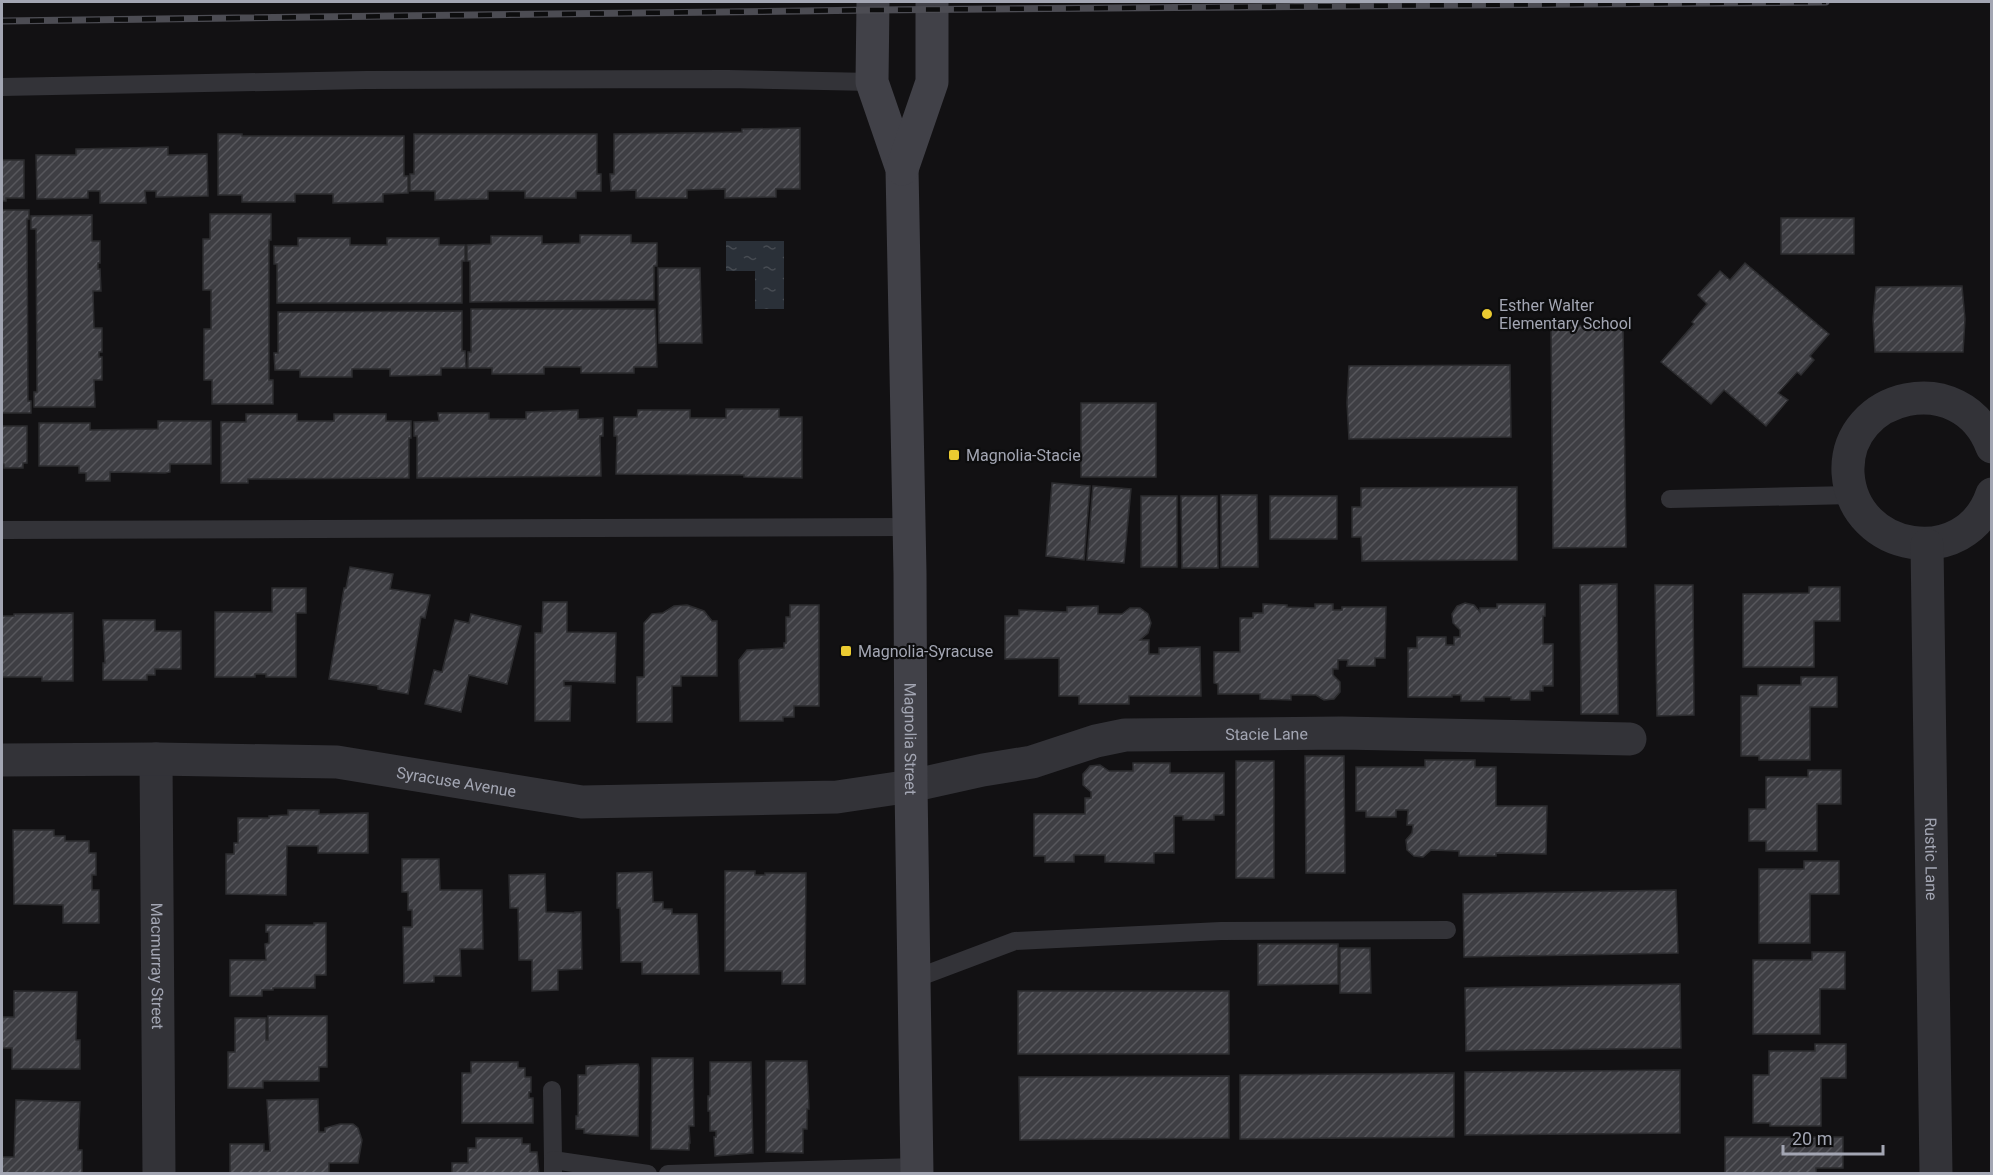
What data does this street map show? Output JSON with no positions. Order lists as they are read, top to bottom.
{
  "streets": {
    "main road": ["Magnolia Street"],
    "street": [
      "Stacie Lane",
      "Syracuse Avenue",
      "Rustic Lane",
      "Macmurray Street"
    ]
  },
  "crossings": [
    ["Stacie Lane", "Magnolia Street"],
    ["Stacie Lane", "Syracuse Avenue"],
    ["Magnolia Street", "Syracuse Avenue"],
    ["Syracuse Avenue", "Macmurray Street"]
  ],
  "places": {
    "other": ["Esther Walter Elementary School"],
    "transit": ["Magnolia-Stacie", "Magnolia-Syracuse"]
  },
  "scale_bar": "20 m"
}
